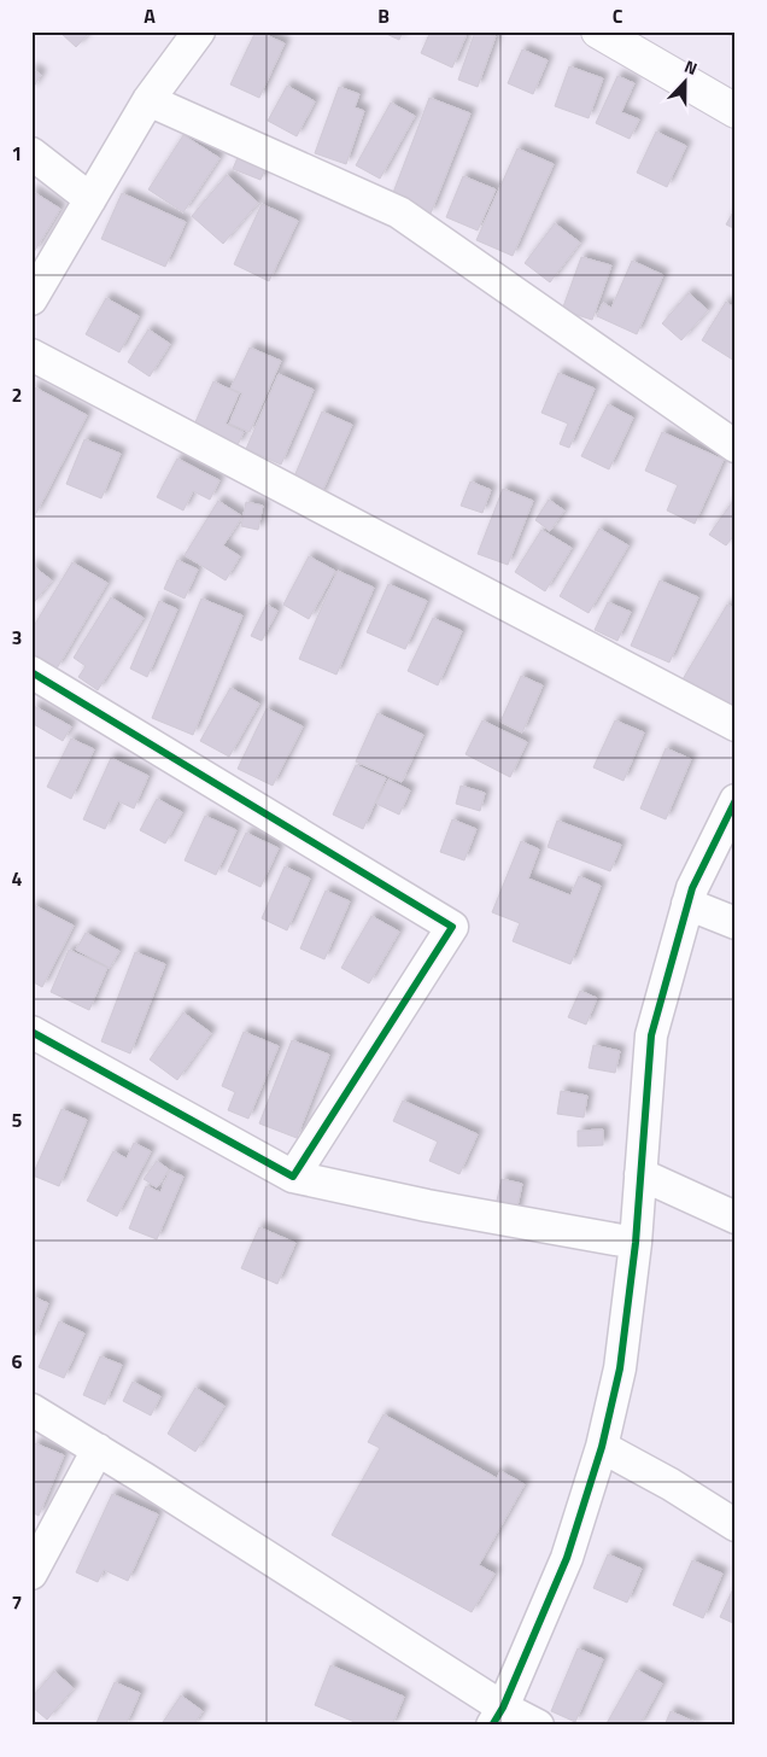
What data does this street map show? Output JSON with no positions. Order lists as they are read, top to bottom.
{
  "north": "top",
  "grid": {
    "columns": ["A", "B", "C"],
    "rows": [
      "1",
      "2",
      "3",
      "4",
      "5",
      "6",
      "7"
    ]
  }
}
